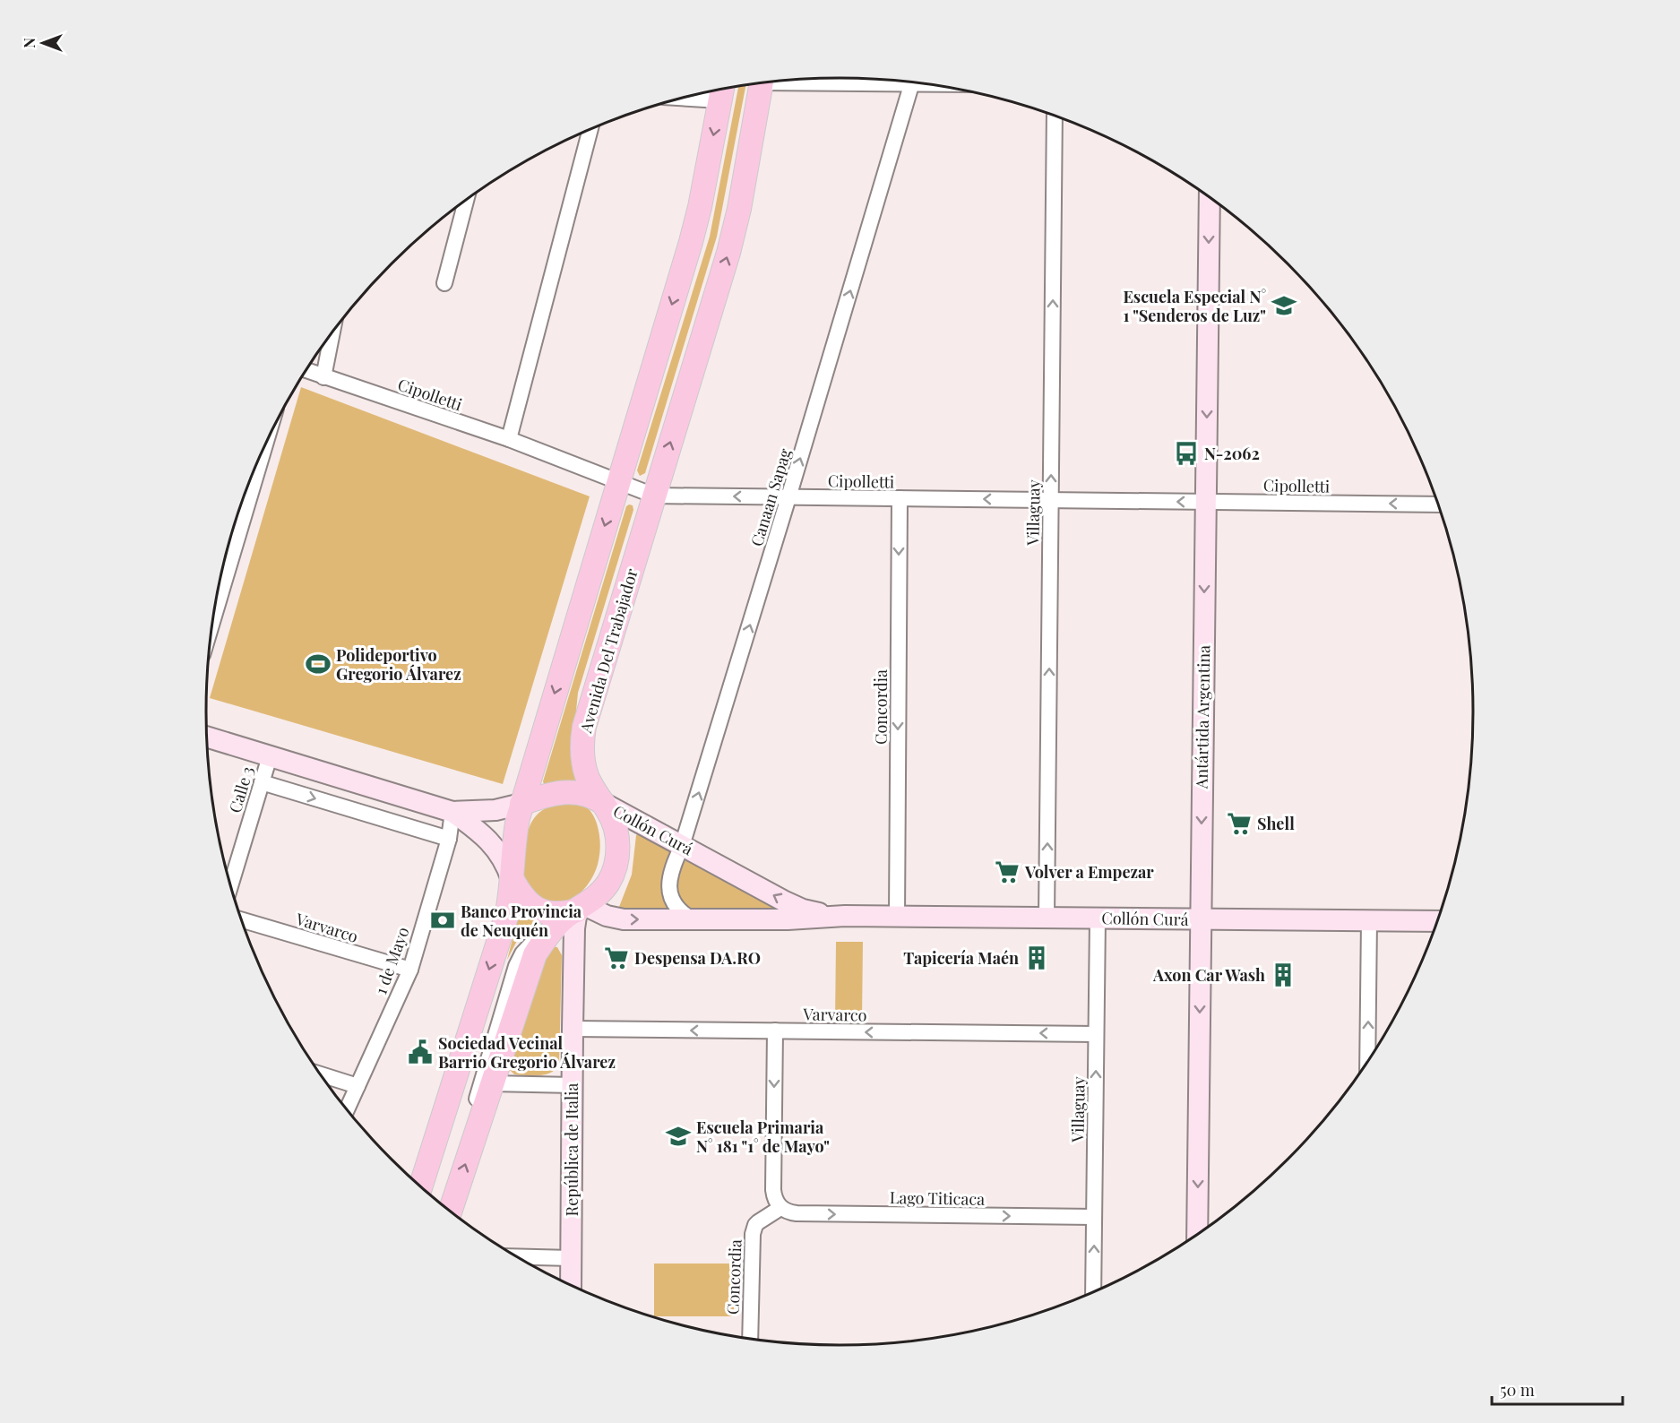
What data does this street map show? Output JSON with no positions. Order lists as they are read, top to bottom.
{
  "streets": {
    "main road": [
      "Avenida Del Trabajador",
      "Antártida Argentina",
      "Collón Curá",
      "República de Italia"
    ],
    "street": [
      "Cipolletti",
      "Canaan Sapag",
      "Villaguay",
      "Concordia",
      "Calle 3",
      "Varvarco",
      "1 de Mayo",
      "Lago Titicaca"
    ]
  },
  "crossings": [
    ["Cipolletti", "Canaan Sapag"],
    ["Cipolletti", "Villaguay"],
    ["Cipolletti", "Avenida Del Trabajador"],
    ["Cipolletti", "Concordia"],
    ["Cipolletti", "Antártida Argentina"],
    ["Canaan Sapag", "Collón Curá"],
    ["Villaguay", "Collón Curá"],
    ["Villaguay", "Varvarco"],
    ["Villaguay", "Lago Titicaca"],
    ["Avenida Del Trabajador", "Collón Curá"],
    ["Avenida Del Trabajador", "República de Italia"],
    ["Concordia", "Collón Curá"],
    ["Concordia", "Lago Titicaca"],
    ["Antártida Argentina", "Collón Curá"],
    ["Calle 3", "Collón Curá"],
    ["Collón Curá", "1 de Mayo"],
    ["Collón Curá", "República de Italia"],
    ["Varvarco", "1 de Mayo"],
    ["Varvarco", "República de Italia"]
  ],
  "one_way": [
    "Cipolletti",
    "Canaan Sapag",
    "Villaguay",
    "Concordia",
    "Antártida Argentina",
    "Varvarco",
    "Lago Titicaca"
  ],
  "places": {
    "school or university": ["Escuela Especial N° 1 \"Senderos de Luz\"", "Escuela Primaria N° 181 \"1° de Mayo\""],
    "bus stop": ["N-2062"],
    "sports": ["Polideportivo Gregorio Álvarez"],
    "supermarket": ["Shell", "Volver a Empezar", "Despensa DA.RO"],
    "bank": ["Banco Provincia de Neuquén"],
    "building": ["Tapicería Maén", "Axon Car Wash"],
    "public building": ["Sociedad Vecinal Barrio Gregorio Álvarez"]
  },
  "scale_bar": "50 m",
  "north": "left"
}
